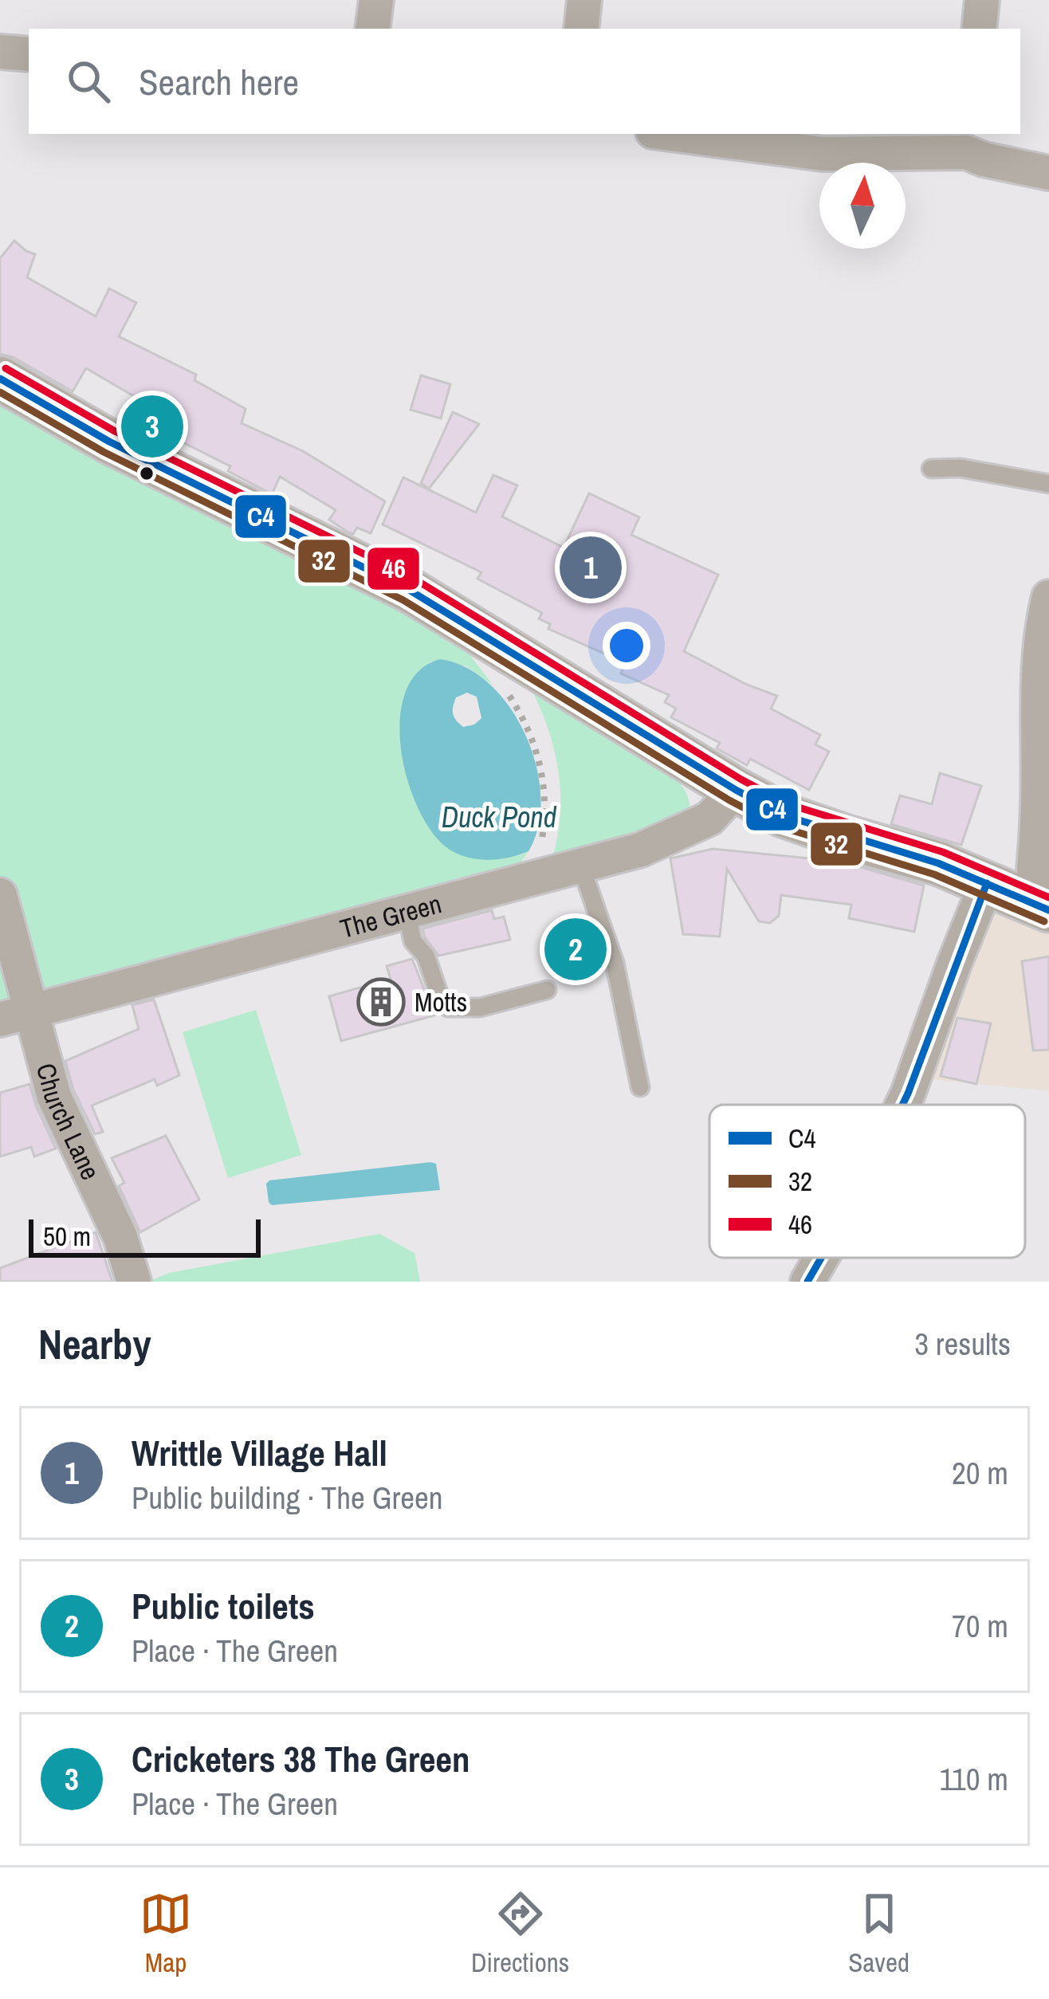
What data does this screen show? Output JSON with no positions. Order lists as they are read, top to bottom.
{
  "streets": {
    "street": ["The Green", "Church Lane"]
  },
  "crossings": [
    ["The Green", "Church Lane"]
  ],
  "water": ["Duck Pond"],
  "places": {
    "building": ["Motts"]
  },
  "lines": ["transit line 46", "transit line C4", "transit line 32"],
  "legend": ["C4", "32", "46"],
  "scale_bar": "50 m",
  "north": "top",
  "page": {
    "search": "Search here",
    "pins": ["3", "1", "2"],
    "scale": "50 m",
    "heading": ["Nearby", "3 results"],
    "list": [
      {
        "mark": "1",
        "name": "Writtle Village Hall",
        "note": "Public building · The Green",
        "value": "20 m"
      },
      {
        "mark": "2",
        "name": "Public toilets",
        "note": "Place · The Green",
        "value": "70 m"
      },
      {
        "mark": "3",
        "name": "Cricketers 38 The Green",
        "note": "Place · The Green",
        "value": "110 m"
      }
    ],
    "nav": ["Map", "Directions", "Saved"]
  }
}
